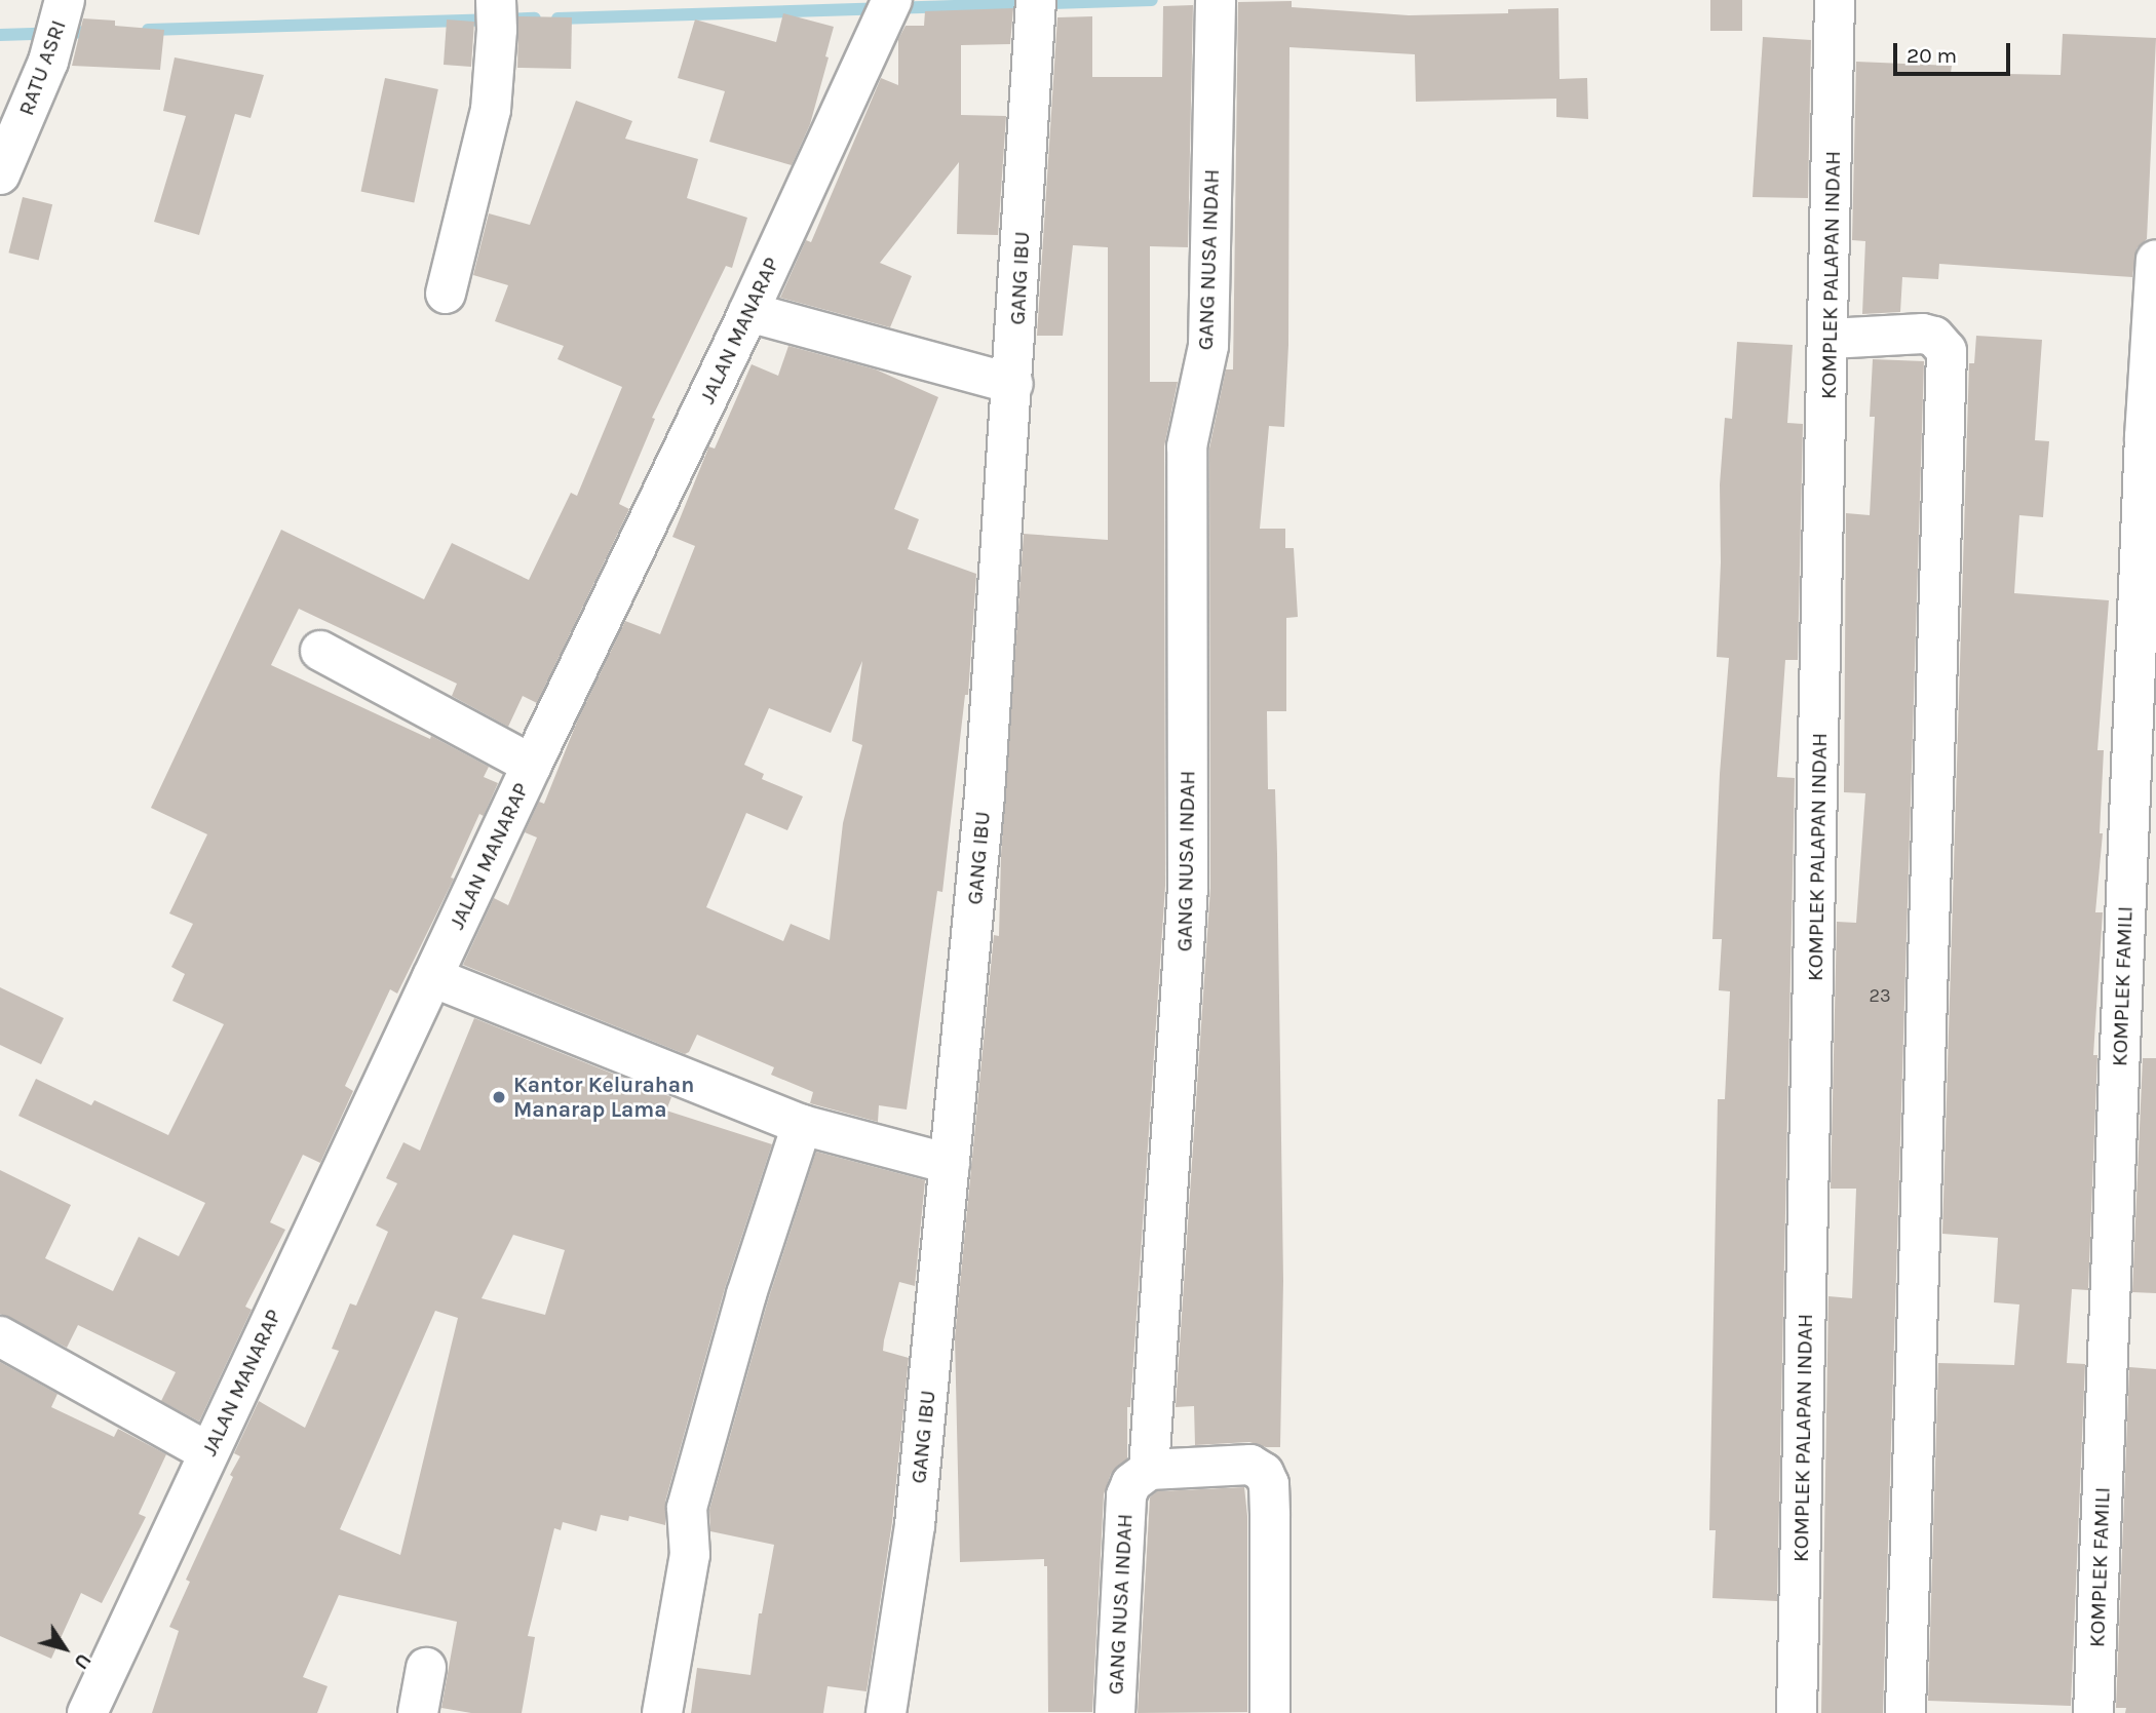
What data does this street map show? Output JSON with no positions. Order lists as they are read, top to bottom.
{
  "streets": {
    "street": [
      "RATU ASRI",
      "GANG NUSA INDAH",
      "KOMPLEK PALAPAN INDAH",
      "GANG IBU",
      "JALAN MANARAP",
      "KOMPLEK FAMILI"
    ]
  },
  "places": ["Kantor Kelurahan Manarap Lama"],
  "house_numbers": ["23"],
  "scale_bar": "20 m",
  "north": "bottom right"
}
